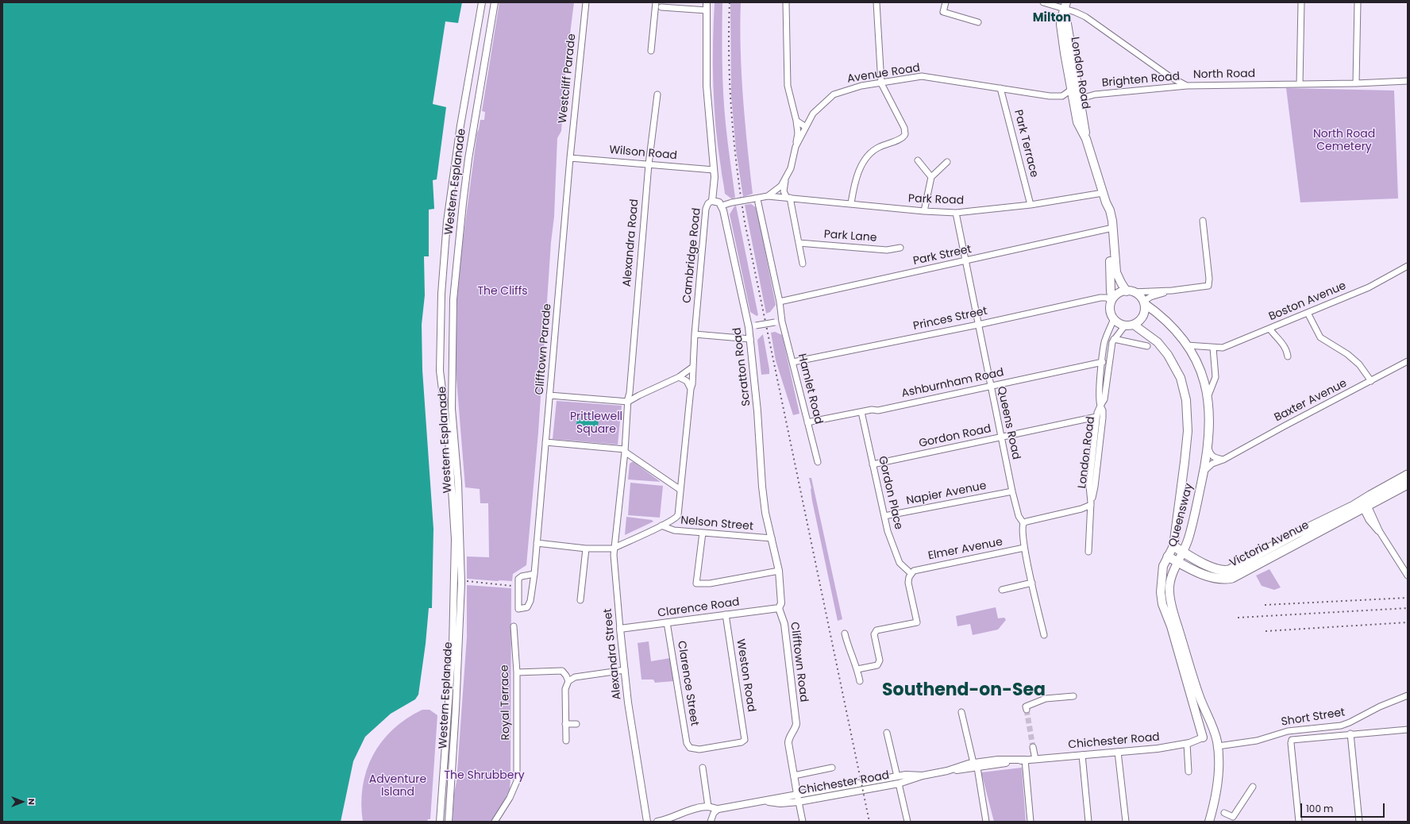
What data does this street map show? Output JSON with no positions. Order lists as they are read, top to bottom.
{
  "streets": {
    "highway": ["Victoria Avenue"],
    "main road": ["London Road", "Queensway"],
    "street": [
      "Avenue Road",
      "North Road",
      "Westcliff Parade",
      "Brighten Road",
      "Park Terrace",
      "Wilson Road",
      "Western Esplanade",
      "Park Road",
      "Park Lane",
      "Alexandra Road",
      "Cambridge Road",
      "Park Street",
      "Boston Avenue",
      "Princes Street",
      "Clifftown Parade",
      "Scratton Road",
      "Ashburnham Road",
      "Hamlet Road",
      "Baxter Avenue",
      "Queens Road",
      "Gordon Road",
      "Gordon Place",
      "Napier Avenue",
      "Nelson Street",
      "Elmer Avenue",
      "Clarence Road",
      "Alexandra Street",
      "Clifftown Road",
      "Weston Road",
      "Clarence Street",
      "Royal Terrace",
      "Short Street",
      "Chichester Road"
    ]
  },
  "crossings": [
    ["London Road", "Avenue Road"],
    ["London Road", "North Road"],
    ["London Road", "Brighten Road"],
    ["London Road", "Park Road"],
    ["London Road", "Park Street"],
    ["London Road", "Princes Street"],
    ["London Road", "Ashburnham Road"],
    ["London Road", "Gordon Road"],
    ["London Road", "Queensway"],
    ["Avenue Road", "Park Terrace"],
    ["Avenue Road", "Park Road"],
    ["Avenue Road", "Scratton Road"],
    ["Avenue Road", "Hamlet Road"],
    ["North Road", "Brighten Road"],
    ["Westcliff Parade", "Wilson Road"],
    ["Westcliff Parade", "Clifftown Parade"],
    ["Park Terrace", "Park Road"],
    ["Wilson Road", "Alexandra Road"],
    ["Wilson Road", "Cambridge Road"],
    ["Wilson Road", "Clifftown Parade"],
    ["Park Road", "Queens Road"],
    ["Alexandra Road", "Alexandra Street"],
    ["Cambridge Road", "Nelson Street"],
    ["Park Street", "Hamlet Road"],
    ["Park Street", "Queens Road"],
    ["Boston Avenue", "Queensway"],
    ["Princes Street", "Hamlet Road"],
    ["Princes Street", "Queens Road"],
    ["Princes Street", "Queensway"],
    ["Scratton Road", "Nelson Street"],
    ["Scratton Road", "Clifftown Road"],
    ["Ashburnham Road", "Hamlet Road"],
    ["Ashburnham Road", "Queens Road"],
    ["Ashburnham Road", "Gordon Place"],
    ["Baxter Avenue", "Queensway"],
    ["Queens Road", "Gordon Road"],
    ["Queens Road", "Napier Avenue"],
    ["Gordon Road", "Gordon Place"],
    ["Gordon Place", "Napier Avenue"],
    ["Gordon Place", "Elmer Avenue"],
    ["Queensway", "Victoria Avenue"],
    ["Queensway", "Short Street"],
    ["Queensway", "Chichester Road"],
    ["Nelson Street", "Clifftown Road"],
    ["Clarence Road", "Alexandra Street"],
    ["Clarence Road", "Clifftown Road"],
    ["Clarence Road", "Weston Road"],
    ["Clarence Road", "Clarence Street"],
    ["Clifftown Road", "Chichester Road"],
    ["Weston Road", "Clarence Street"]
  ],
  "districts": ["Milton", "Southend-on-Sea"],
  "parks": [
    "North Road Cemetery",
    "The Cliffs",
    "Prittlewell Square",
    "The Shrubbery",
    "Adventure Island"
  ],
  "scale_bar": "100 m",
  "north": "right"
}
